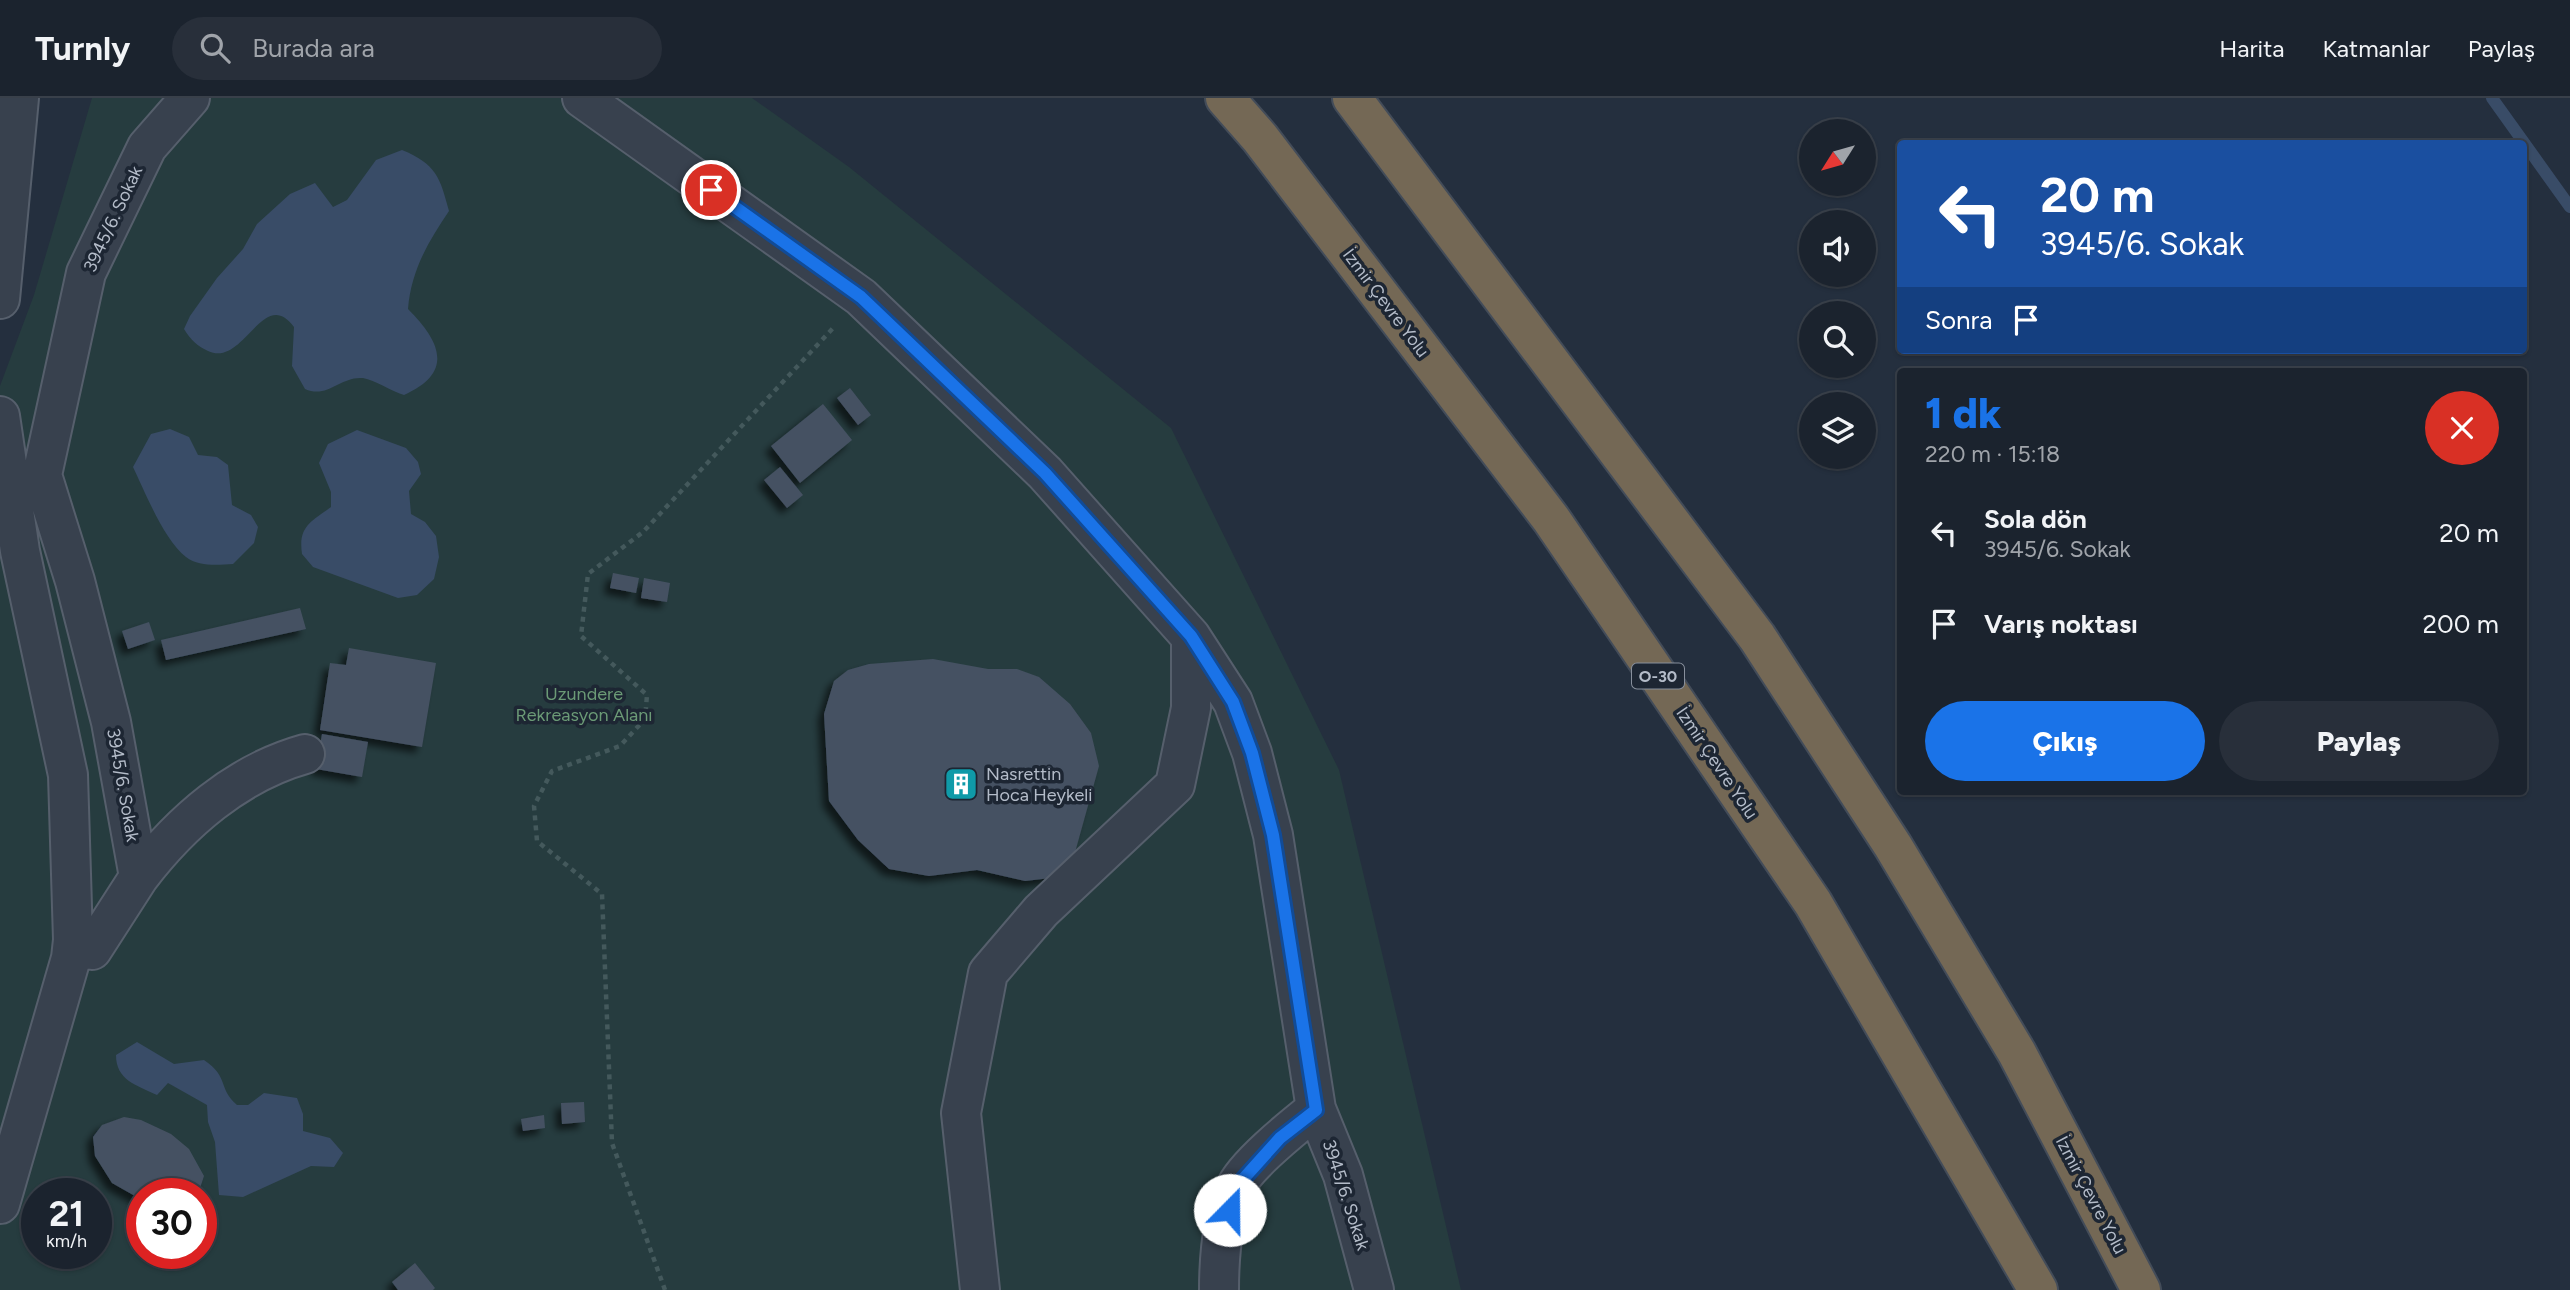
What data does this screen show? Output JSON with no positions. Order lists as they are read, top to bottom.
{
  "streets": {
    "highway": ["İzmir Çevre Yolu", "O-30"],
    "street": ["3945/6. Sokak"]
  },
  "parks": ["Uzundere Rekreasyon Alanı"],
  "places": {
    "building": ["Nasrettin Hoca Heykeli"]
  },
  "north": "bottom left",
  "page": {
    "header": "Turnly",
    "search": "Burada ara",
    "nav": ["Harita", "Katmanlar", "Paylaş"],
    "turn": ["20 m", "3945/6. Sokak"],
    "then": "Sonra",
    "heading": ["1 dk", "220 m · 15:18"],
    "list": [
      {
        "name": "Sola dön",
        "note": "3945/6. Sokak",
        "value": "20 m"
      },
      {
        "name": "Varış noktası",
        "value": "200 m"
      }
    ],
    "buttons": ["Çıkış", "Paylaş"],
    "speed": "21 km/h",
    "limit": "30"
  }
}
